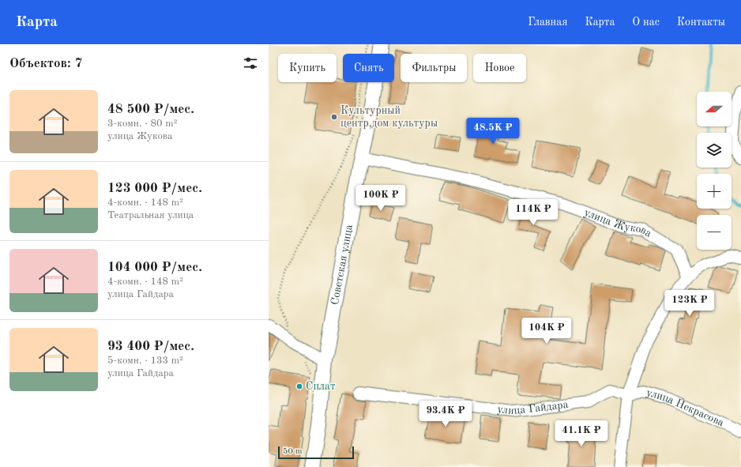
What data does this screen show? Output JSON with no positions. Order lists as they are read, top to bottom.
{
  "streets": {
    "main road": ["Советская улица"],
    "street": ["улица Жукова", "улица Гайдара", "улица Некрасова"]
  },
  "crossings": [
    ["улица Жукова", "Советская улица"],
    ["улица Гайдара", "улица Некрасова"]
  ],
  "places": ["Культурный центр,дом культуры", "Сплат"],
  "scale_bar": "50 m",
  "north": "left",
  "page": {
    "header": "Карта",
    "nav": [
      "Главная",
      "Карта",
      "О нас",
      "Контакты"
    ],
    "heading": "Объектов: 7",
    "chip": [
      "Купить",
      "Снять",
      "Фильтры",
      "Новое"
    ],
    "list": [
      {
        "name": "48 500 ₽/мес.",
        "note": "3-комн. · 80 m² · улица Жукова"
      },
      {
        "name": "123 000 ₽/мес.",
        "note": "4-комн. · 148 m² · Театральная улица"
      },
      {
        "name": "104 000 ₽/мес.",
        "note": "4-комн. · 148 m² · улица Гайдара"
      },
      {
        "name": "93 400 ₽/мес.",
        "note": "5-комн. · 133 m² · улица Гайдара"
      }
    ],
    "map_buttons": ["+", "−"],
    "price": [
      "48.5K ₽",
      "100K ₽",
      "114K ₽",
      "123K ₽",
      "104K ₽",
      "93.4K ₽",
      "41.1K ₽"
    ],
    "scale": "50 m"
  }
}
